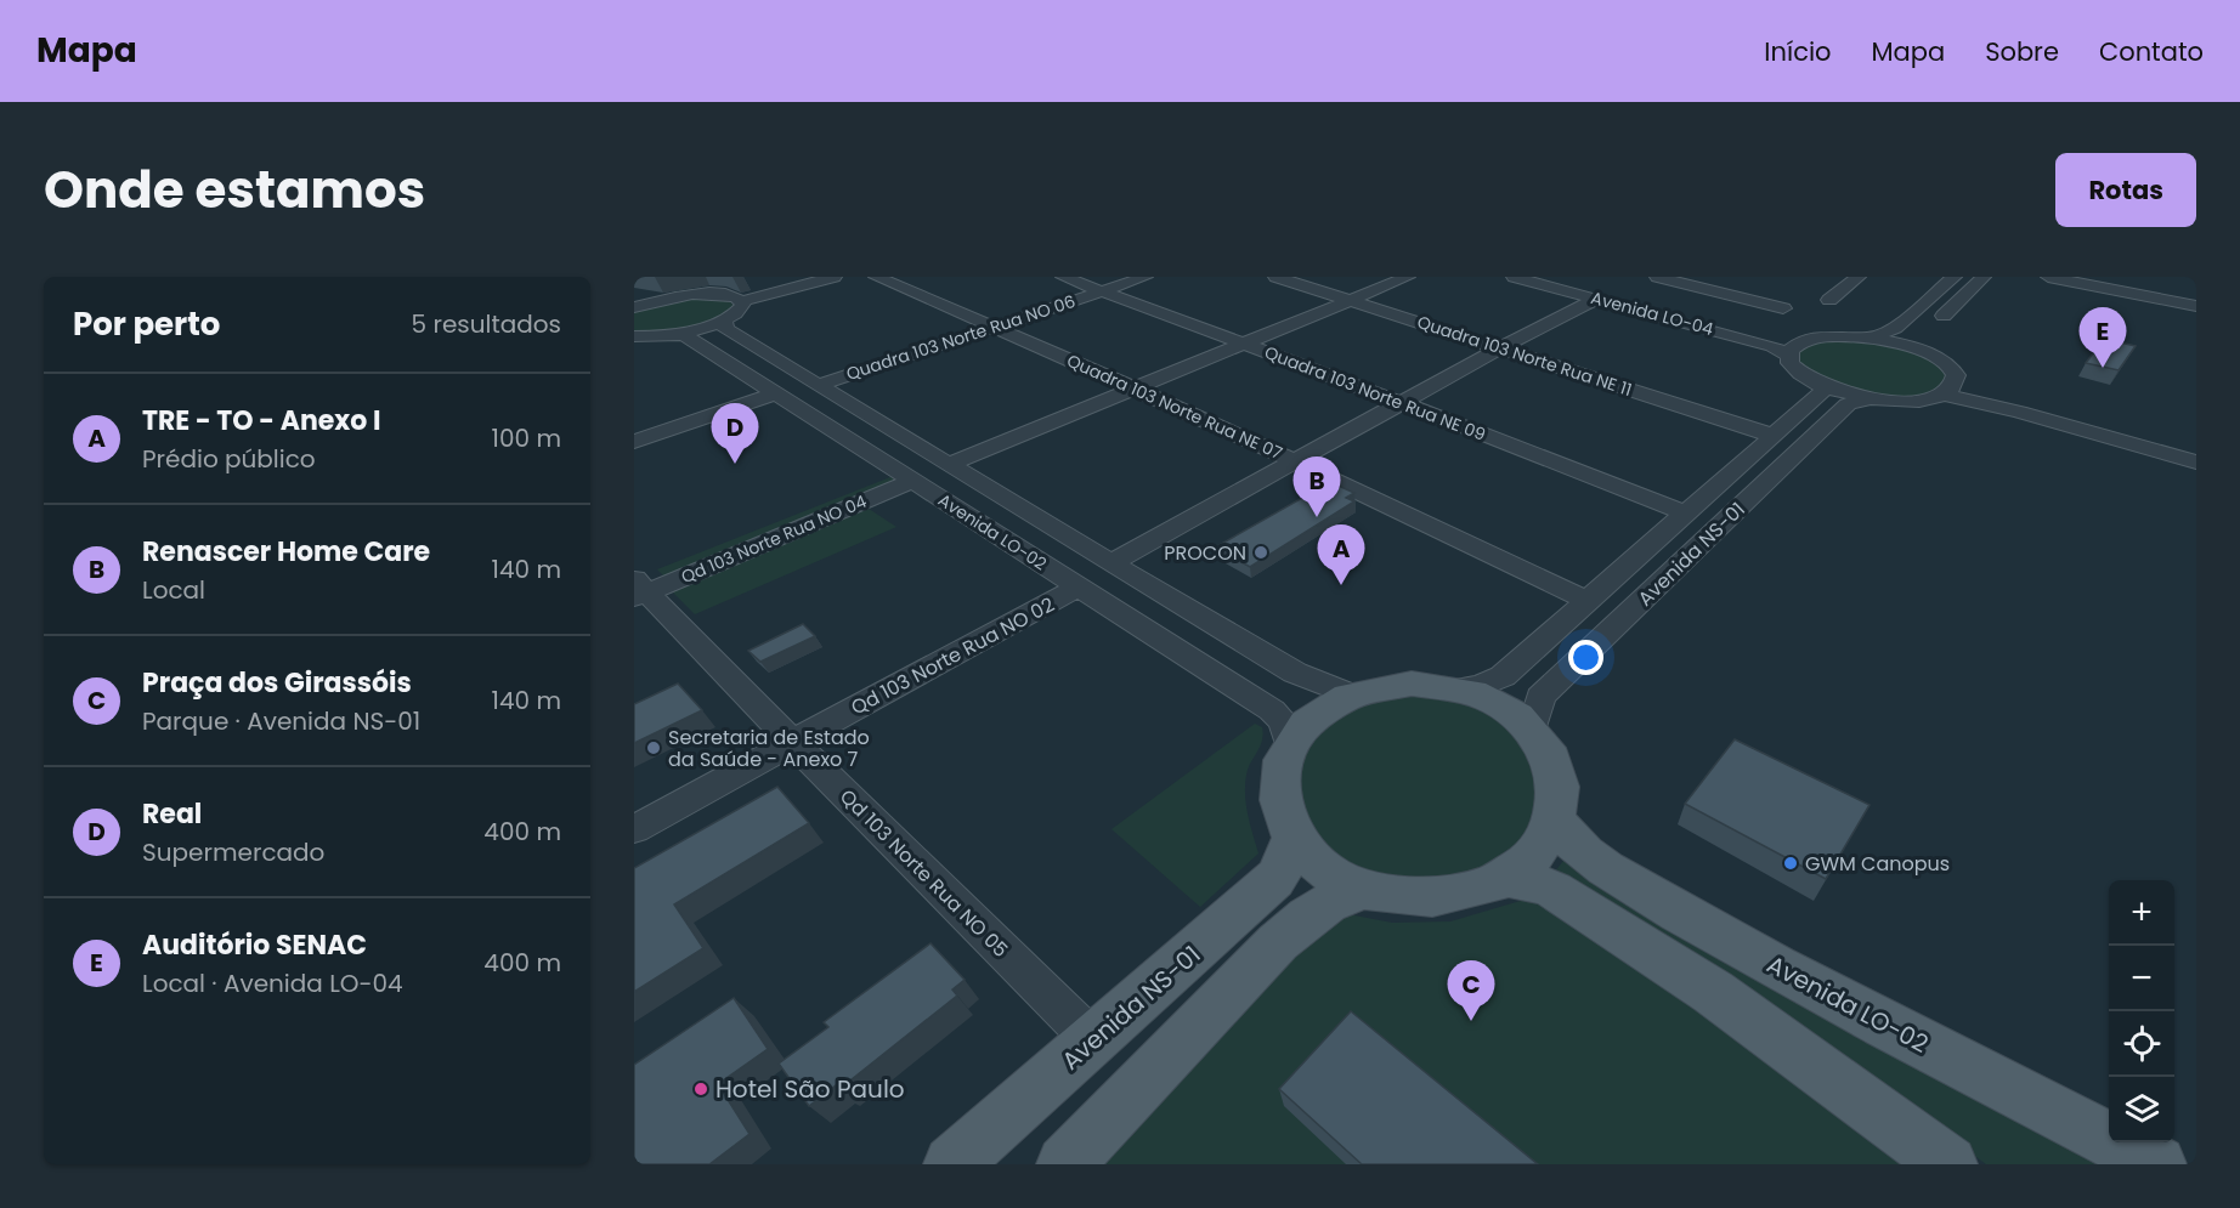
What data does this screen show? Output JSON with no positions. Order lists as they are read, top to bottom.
{
  "streets": {
    "main road": ["Avenida LO-02", "Avenida NS-01"],
    "street": [
      "Avenida LO-04",
      "Quadra 103 Norte Rua NO 06",
      "Quadra 103 Norte Rua NE 11",
      "Quadra 103 Norte Rua NE 09",
      "Quadra 103 Norte Rua NE 07",
      "Qd 103 Norte Rua NO 04",
      "Qd 103 Norte Rua NO 02",
      "Qd 103 Norte Rua NO 05"
    ]
  },
  "crossings": [
    ["Avenida LO-04", "Avenida NS-01"],
    ["Quadra 103 Norte Rua NO 06", "Quadra 103 Norte Rua NE 09"],
    ["Quadra 103 Norte Rua NO 06", "Quadra 103 Norte Rua NE 07"],
    ["Quadra 103 Norte Rua NO 06", "Avenida LO-02"],
    ["Quadra 103 Norte Rua NE 11", "Avenida NS-01"],
    ["Quadra 103 Norte Rua NE 09", "Avenida NS-01"],
    ["Quadra 103 Norte Rua NE 07", "Avenida NS-01"],
    ["Avenida LO-02", "Qd 103 Norte Rua NO 04"],
    ["Avenida LO-02", "Avenida NS-01"],
    ["Avenida LO-02", "Qd 103 Norte Rua NO 02"],
    ["Qd 103 Norte Rua NO 04", "Qd 103 Norte Rua NO 05"],
    ["Avenida NS-01", "Qd 103 Norte Rua NO 05"],
    ["Qd 103 Norte Rua NO 02", "Qd 103 Norte Rua NO 05"]
  ],
  "places": [
    "PROCON",
    "Secretaria de Estado da Saúde - Anexo 7",
    "GWM Canopus",
    "Hotel São Paulo"
  ],
  "page": {
    "header": "Mapa",
    "nav": [
      "Início",
      "Mapa",
      "Sobre",
      "Contato"
    ],
    "title": "Onde estamos",
    "buttons": "Rotas",
    "heading": ["Por perto", "5 resultados"],
    "pins": [
      "E",
      "D",
      "B",
      "A",
      "C"
    ],
    "list": [
      {
        "mark": "A",
        "name": "TRE - TO - Anexo I",
        "note": "Prédio público",
        "value": "100 m"
      },
      {
        "mark": "B",
        "name": "Renascer Home Care",
        "note": "Local",
        "value": "140 m"
      },
      {
        "mark": "C",
        "name": "Praça dos Girassóis",
        "note": "Parque · Avenida NS-01",
        "value": "140 m"
      },
      {
        "mark": "D",
        "name": "Real",
        "note": "Supermercado",
        "value": "400 m"
      },
      {
        "mark": "E",
        "name": "Auditório SENAC",
        "note": "Local · Avenida LO-04",
        "value": "400 m"
      }
    ],
    "map_buttons": ["+", "−"]
  }
}
